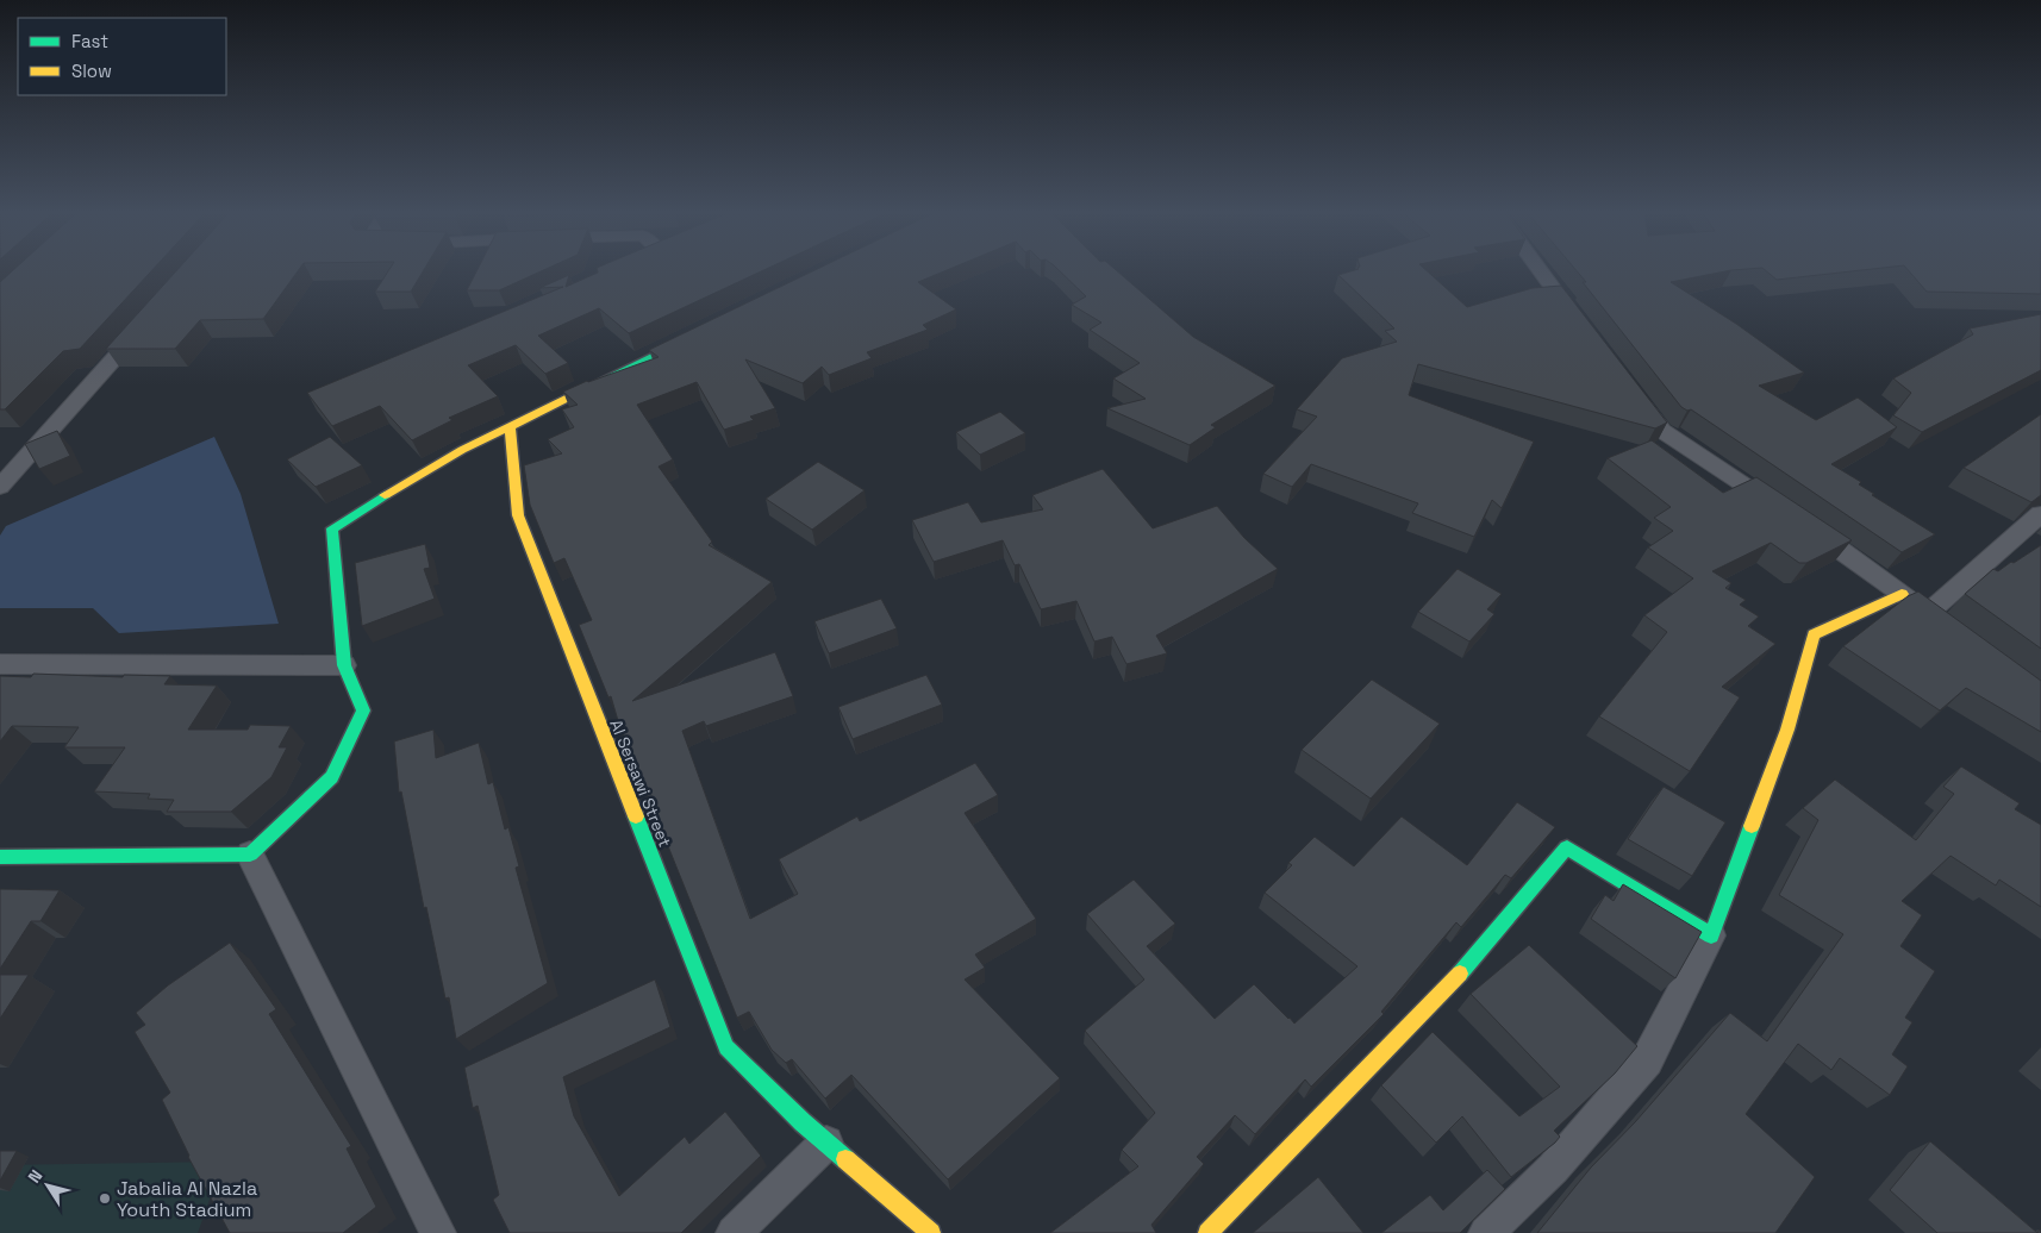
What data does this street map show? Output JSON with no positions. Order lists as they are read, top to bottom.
{
  "streets": {
    "street": ["Al Sersawi Street"]
  },
  "places": ["Jabalia Al Nazla Youth Stadium"],
  "legend": ["Fast", "Slow"],
  "north": "top left"
}
